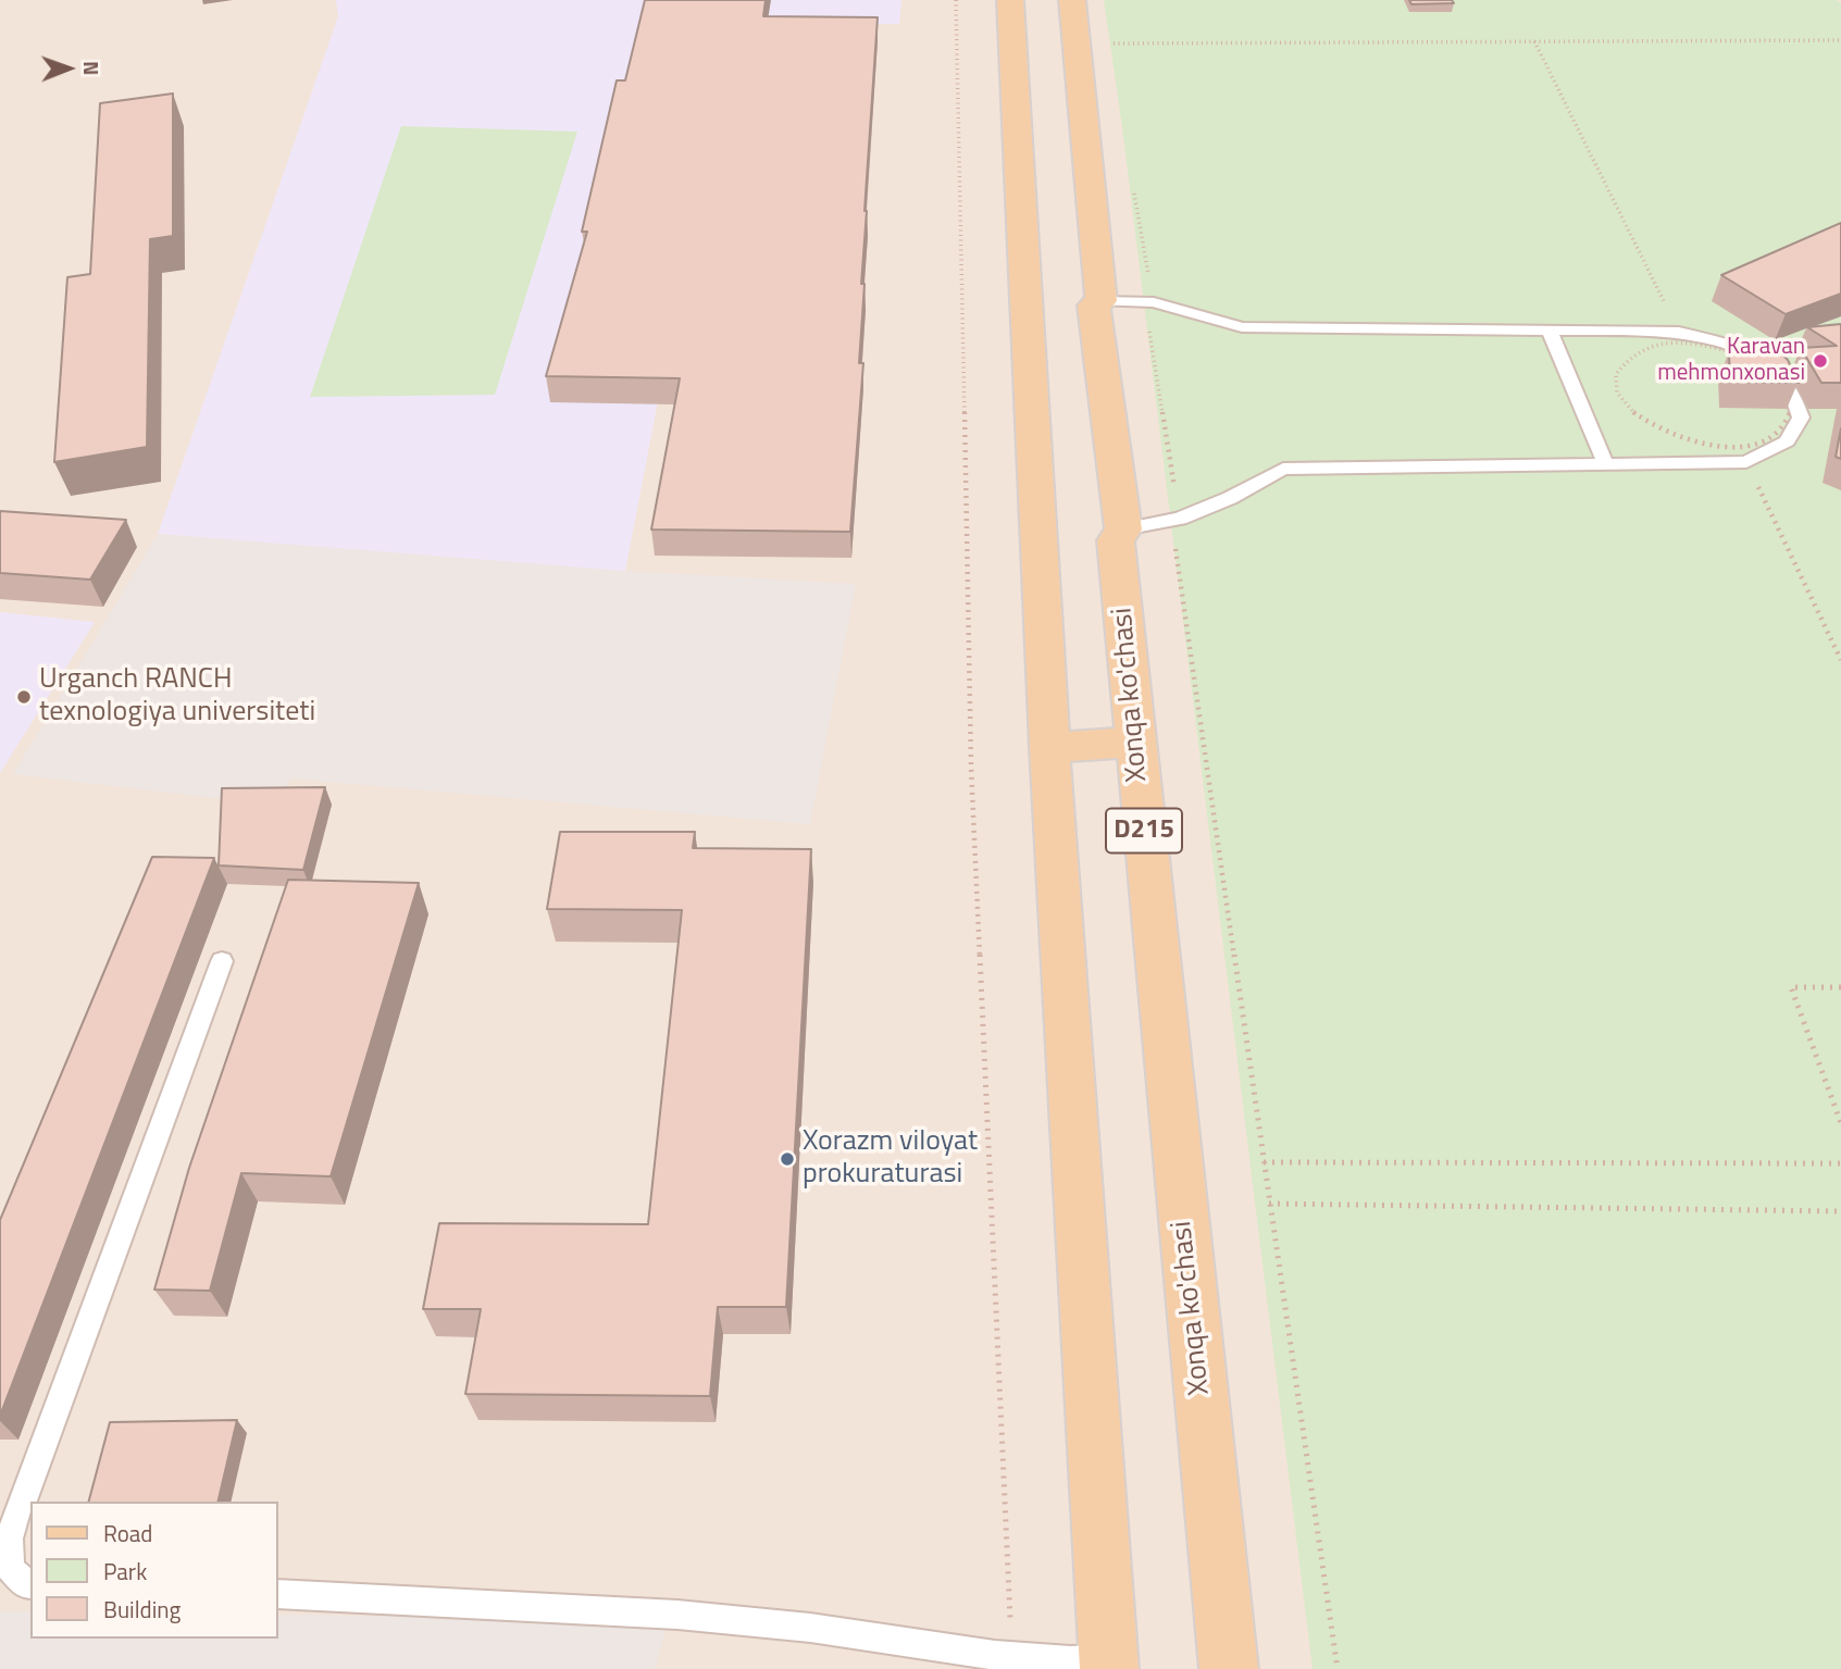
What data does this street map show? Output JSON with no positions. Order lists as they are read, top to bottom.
{
  "streets": {
    "main road": ["Xonqa ko'chasi", "D215"]
  },
  "places": ["Karavan mehmonxonasi", "Urganch RANCH texnologiya universiteti", "Xorazm viloyat prokuraturasi"],
  "legend": ["Road", "Park", "Building"],
  "north": "right"
}
